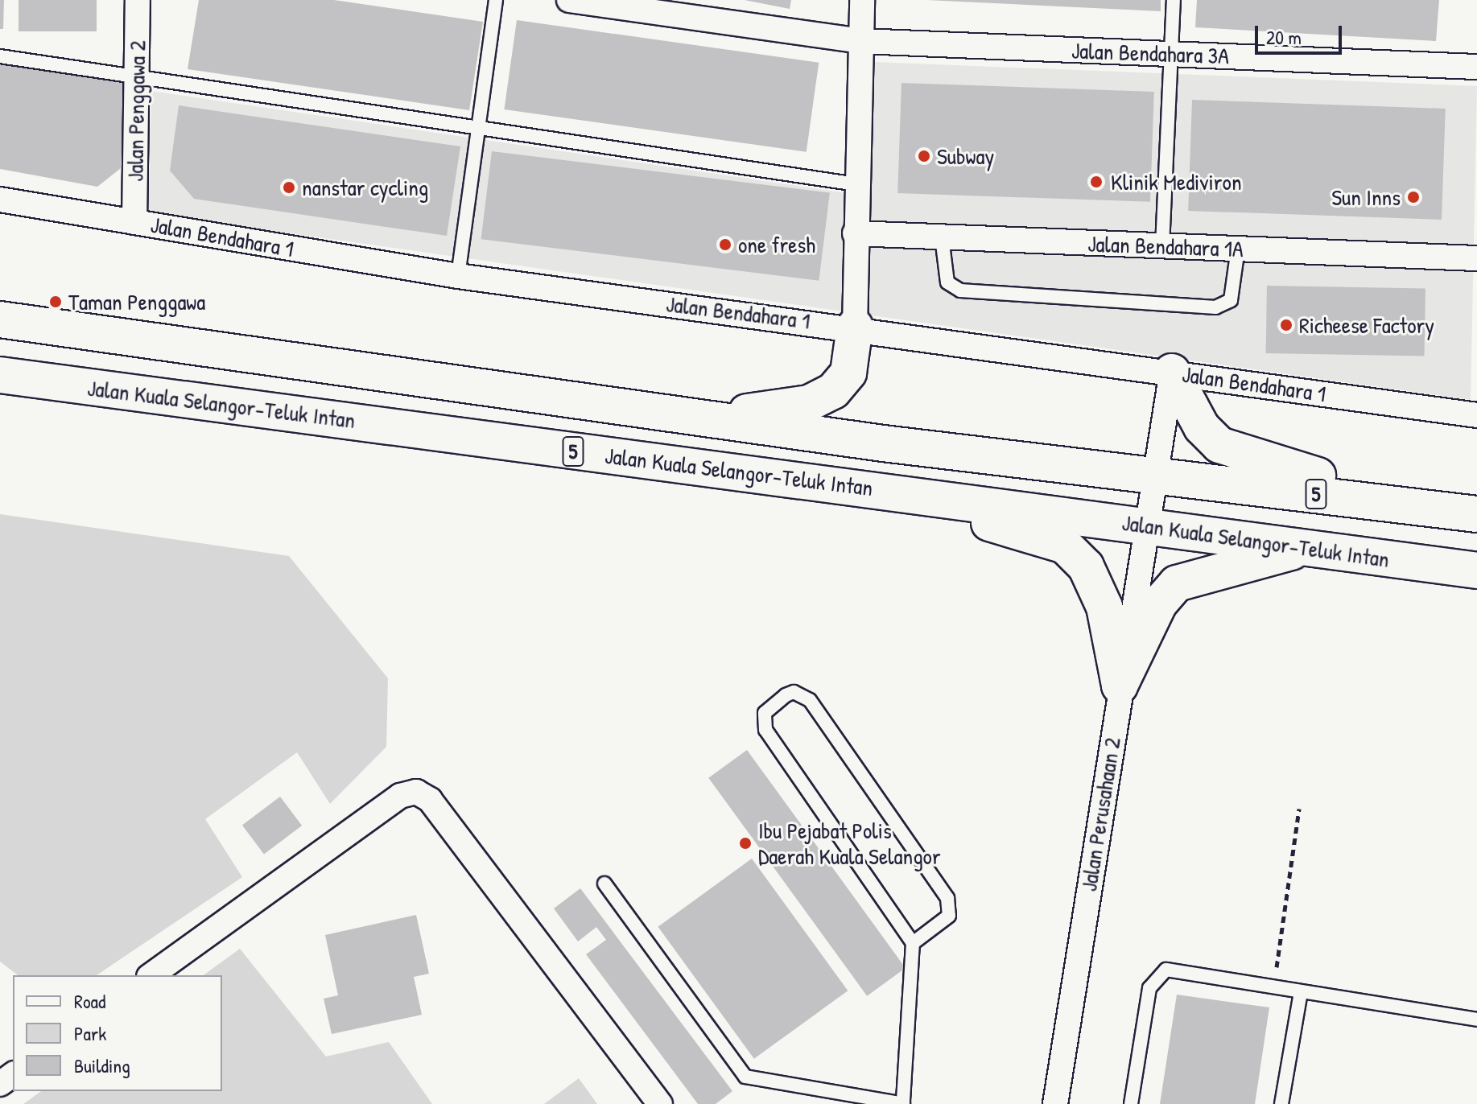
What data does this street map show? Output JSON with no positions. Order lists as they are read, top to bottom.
{
  "streets": {
    "highway": ["Jalan Kuala Selangor-Teluk Intan", "5"],
    "street": [
      "Jalan Bendahara 3A",
      "Jalan Penggawa 2",
      "Jalan Bendahara 1",
      "Jalan Bendahara 1A",
      "Jalan Perusahaan 2"
    ]
  },
  "crossings": [
    ["Jalan Penggawa 2", "Jalan Bendahara 1"],
    ["Jalan Bendahara 1", "Jalan Perusahaan 2"],
    ["Jalan Kuala Selangor-Teluk Intan", "Jalan Perusahaan 2"]
  ],
  "places": [
    "Subway",
    "Klinik Mediviron",
    "nanstar cycling",
    "Sun Inns",
    "one fresh",
    "Taman Penggawa",
    "Richeese Factory",
    "Ibu Pejabat Polis Daerah Kuala Selangor"
  ],
  "legend": ["Road", "Park", "Building"],
  "scale_bar": "20 m"
}
